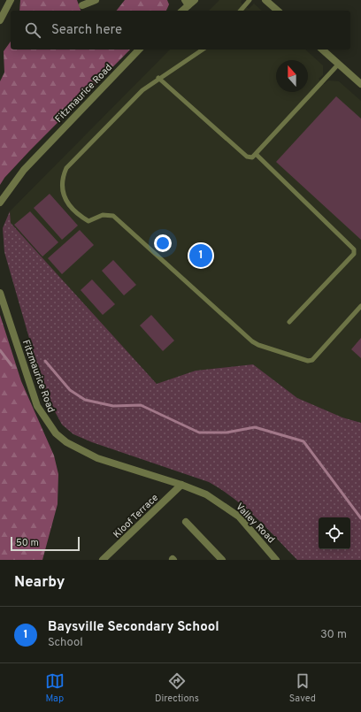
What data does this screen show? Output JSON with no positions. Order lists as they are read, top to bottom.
{
  "streets": {
    "street": ["Fitzmaurice Road", "Kloof Terrace", "Valley Road"]
  },
  "crossings": [
    ["Fitzmaurice Road", "Kloof Terrace"],
    ["Fitzmaurice Road", "Valley Road"],
    ["Kloof Terrace", "Valley Road"]
  ],
  "scale_bar": "50 m",
  "north": "top",
  "page": {
    "search": "Search here",
    "pins": "1",
    "scale": "50 m",
    "heading": "Nearby",
    "list": [
      {
        "mark": "1",
        "name": "Baysville Secondary School",
        "note": "School",
        "value": "30 m"
      }
    ],
    "nav": ["Map", "Directions", "Saved"]
  }
}
